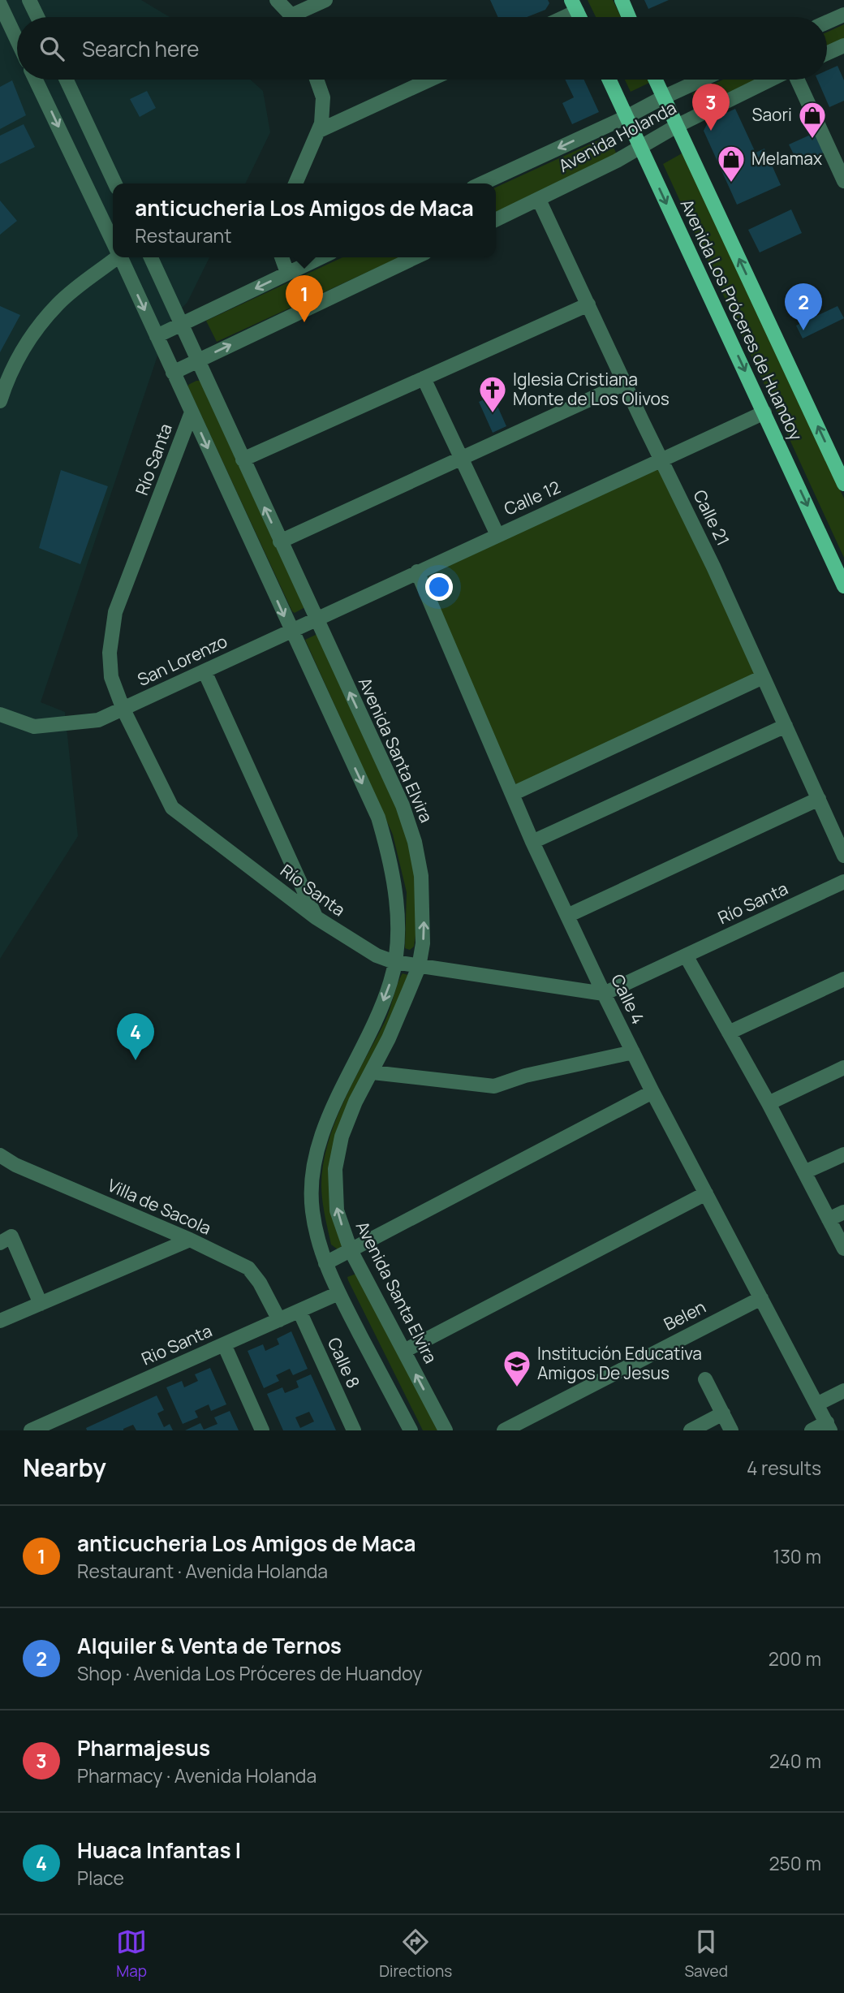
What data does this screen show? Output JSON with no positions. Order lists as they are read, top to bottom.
{
  "streets": {
    "main road": ["Avenida Los Próceres de Huandoy"],
    "street": [
      "Avenida Holanda",
      "Río Santa",
      "Calle 12",
      "Calle 21",
      "San Lorenzo",
      "Avenida Santa Elvira",
      "Calle 4",
      "Villa de Sacola",
      "Belen",
      "Rio Santa",
      "Calle 8"
    ]
  },
  "crossings": [
    ["Avenida Holanda", "Avenida Los Próceres de Huandoy"],
    ["Avenida Holanda", "Calle 21"],
    ["Avenida Los Próceres de Huandoy", "Calle 12"],
    ["Río Santa", "San Lorenzo"],
    ["Río Santa", "Avenida Santa Elvira"],
    ["Río Santa", "Calle 4"],
    ["Calle 12", "Calle 21"],
    ["Calle 12", "San Lorenzo"],
    ["Calle 12", "Avenida Santa Elvira"],
    ["Calle 12", "Calle 4"],
    ["San Lorenzo", "Avenida Santa Elvira"],
    ["Calle 4", "Belen"],
    ["Villa de Sacola", "Rio Santa"],
    ["Rio Santa", "Calle 8"]
  ],
  "places": {
    "shop": ["Saori", "Melamax"],
    "church": ["Iglesia Cristiana Monte de Los Olivos"],
    "school or university": ["Institución Educativa Amigos De Jesus"]
  },
  "page": {
    "search": "Search here",
    "pins": [
      "3",
      "1",
      "2",
      "4"
    ],
    "popup": ["anticucheria Los Amigos de Maca", "Restaurant"],
    "heading": ["Nearby", "4 results"],
    "list": [
      {
        "mark": "1",
        "name": "anticucheria Los Amigos de Maca",
        "note": "Restaurant · Avenida Holanda",
        "value": "130 m"
      },
      {
        "mark": "2",
        "name": "Alquiler & Venta de Ternos",
        "note": "Shop · Avenida Los Próceres de Huandoy",
        "value": "200 m"
      },
      {
        "mark": "3",
        "name": "Pharmajesus",
        "note": "Pharmacy · Avenida Holanda",
        "value": "240 m"
      },
      {
        "mark": "4",
        "name": "Huaca Infantas I",
        "note": "Place",
        "value": "250 m"
      }
    ],
    "nav": ["Map", "Directions", "Saved"]
  }
}
